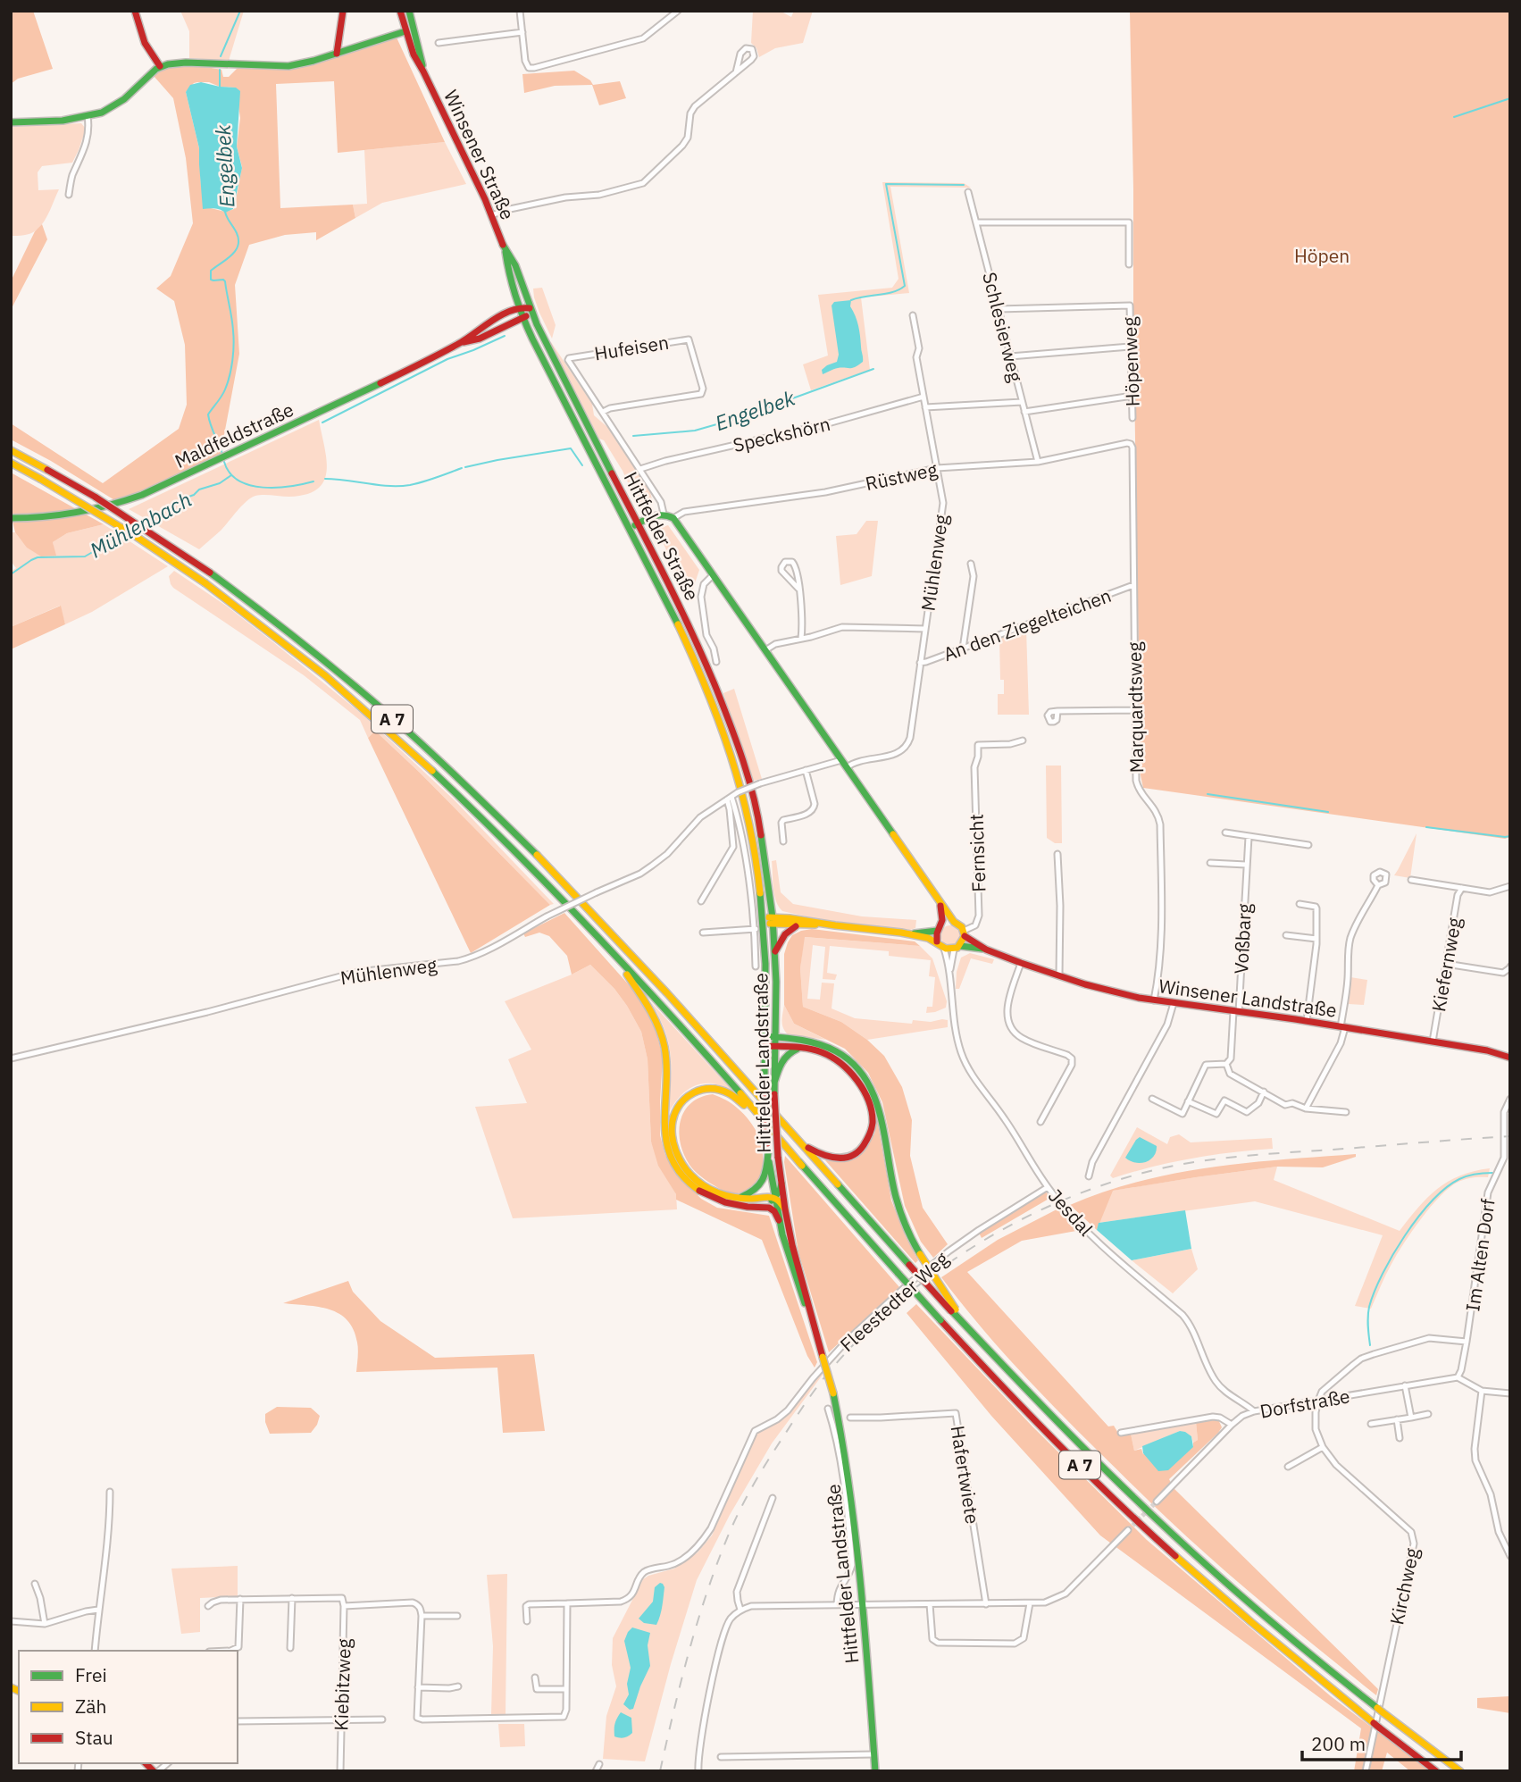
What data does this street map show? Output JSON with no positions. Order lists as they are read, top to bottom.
{
  "streets": {
    "main road": [
      "Winsener Straße",
      "Maldfeldstraße",
      "Hittfelder Straße",
      "A 7",
      "Winsener Landstraße",
      "Hittfelder Landstraße"
    ],
    "street": [
      "Schlesierweg",
      "Hufeisen",
      "Höpenweg",
      "Speckshörn",
      "Rüstweg",
      "Mühlenweg",
      "An den Ziegelteichen",
      "Marquardtsweg",
      "Fernsicht",
      "Voßbarg",
      "Kiefernweg",
      "Jesdal",
      "Im Alten Dorf",
      "Fleestedter Weg",
      "Dorfstraße",
      "Hafertwiete",
      "Kirchweg",
      "Kiebitzweg"
    ]
  },
  "crossings": [
    ["Winsener Straße", "Maldfeldstraße"],
    ["Winsener Straße", "Hittfelder Straße"],
    ["Schlesierweg", "Höpenweg"],
    ["Schlesierweg", "Rüstweg"],
    ["Speckshörn", "Mühlenweg"],
    ["Maldfeldstraße", "Hittfelder Straße"],
    ["Rüstweg", "Mühlenweg"],
    ["Rüstweg", "Marquardtsweg"],
    ["Rüstweg", "Winsener Landstraße"],
    ["Hittfelder Straße", "Mühlenweg"],
    ["Hittfelder Straße", "Hittfelder Landstraße"],
    ["Mühlenweg", "An den Ziegelteichen"],
    ["Mühlenweg", "Winsener Landstraße"],
    ["Mühlenweg", "Hittfelder Landstraße"],
    ["An den Ziegelteichen", "Marquardtsweg"],
    ["Marquardtsweg", "Winsener Landstraße"],
    ["Fernsicht", "Winsener Landstraße"],
    ["Fernsicht", "Jesdal"],
    ["Voßbarg", "Winsener Landstraße"],
    ["Kiefernweg", "Winsener Landstraße"],
    ["Winsener Landstraße", "Jesdal"],
    ["Jesdal", "Fleestedter Weg"],
    ["Jesdal", "Dorfstraße"],
    ["Im Alten Dorf", "Dorfstraße"],
    ["Dorfstraße", "Kirchweg"]
  ],
  "water": ["Engelbek", "Mühlenbach"],
  "parks": ["Höpen"],
  "legend": ["Frei", "Zäh", "Stau"],
  "scale_bar": "200 m"
}
